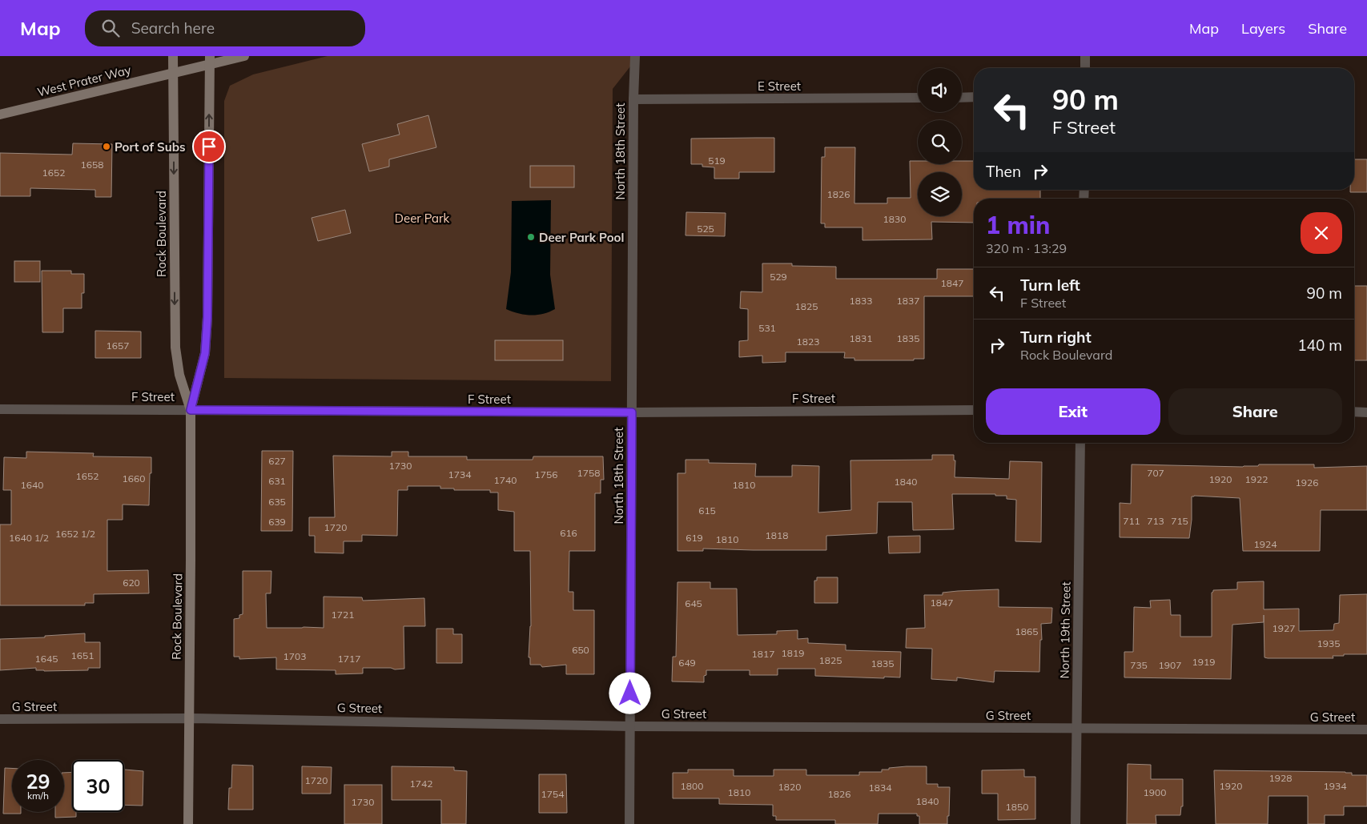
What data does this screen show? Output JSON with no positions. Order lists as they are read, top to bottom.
{
  "streets": {
    "main road": ["West Prater Way", "Rock Boulevard"],
    "street": [
      "E Street",
      "North 18th Street",
      "F Street",
      "North 19th Street",
      "G Street"
    ]
  },
  "crossings": [
    ["West Prater Way", "Rock Boulevard"],
    ["E Street", "North 18th Street"],
    ["North 18th Street", "F Street"],
    ["North 18th Street", "G Street"],
    ["Rock Boulevard", "F Street"],
    ["Rock Boulevard", "G Street"],
    ["North 19th Street", "G Street"]
  ],
  "parks": ["Deer Park"],
  "places": ["Port of Subs", "Deer Park Pool"],
  "house_numbers": [
    "519",
    "1658",
    "1652",
    "1826",
    "1830",
    "525",
    "529",
    "1847",
    "1833",
    "1837",
    "1825",
    "531",
    "1831",
    "1835",
    "1823",
    "1657",
    "627",
    "1730",
    "1758",
    "707",
    "1734",
    "1756",
    "1652",
    "1660",
    "1920",
    "1922",
    "1740",
    "631",
    "1840",
    "1926",
    "1640",
    "1810",
    "635",
    "615",
    "711",
    "713",
    "715",
    "639",
    "1720",
    "616",
    "1652 1/2",
    "1818",
    "1640 1/2",
    "619",
    "1810",
    "1924",
    "620",
    "1847",
    "645",
    "1721",
    "1927",
    "1865",
    "1935",
    "650",
    "1819",
    "1817",
    "1651",
    "1703",
    "1645",
    "1717",
    "1825",
    "1919",
    "649",
    "1835",
    "735",
    "1907",
    "1928",
    "1720",
    "1742",
    "1800",
    "1920",
    "1934",
    "1820",
    "1834",
    "1810",
    "1900",
    "1754",
    "1826",
    "1840",
    "1730",
    "1850"
  ],
  "page": {
    "header": "Map",
    "search": "Search here",
    "nav": ["Map", "Layers", "Share"],
    "turn": ["90 m", "F Street"],
    "then": "Then",
    "heading": ["1 min", "320 m · 13:29"],
    "list": [
      {
        "name": "Turn left",
        "note": "F Street",
        "value": "90 m"
      },
      {
        "name": "Turn right",
        "note": "Rock Boulevard",
        "value": "140 m"
      }
    ],
    "buttons": ["Exit", "Share"],
    "speed": "29 km/h",
    "limit": "30"
  }
}
